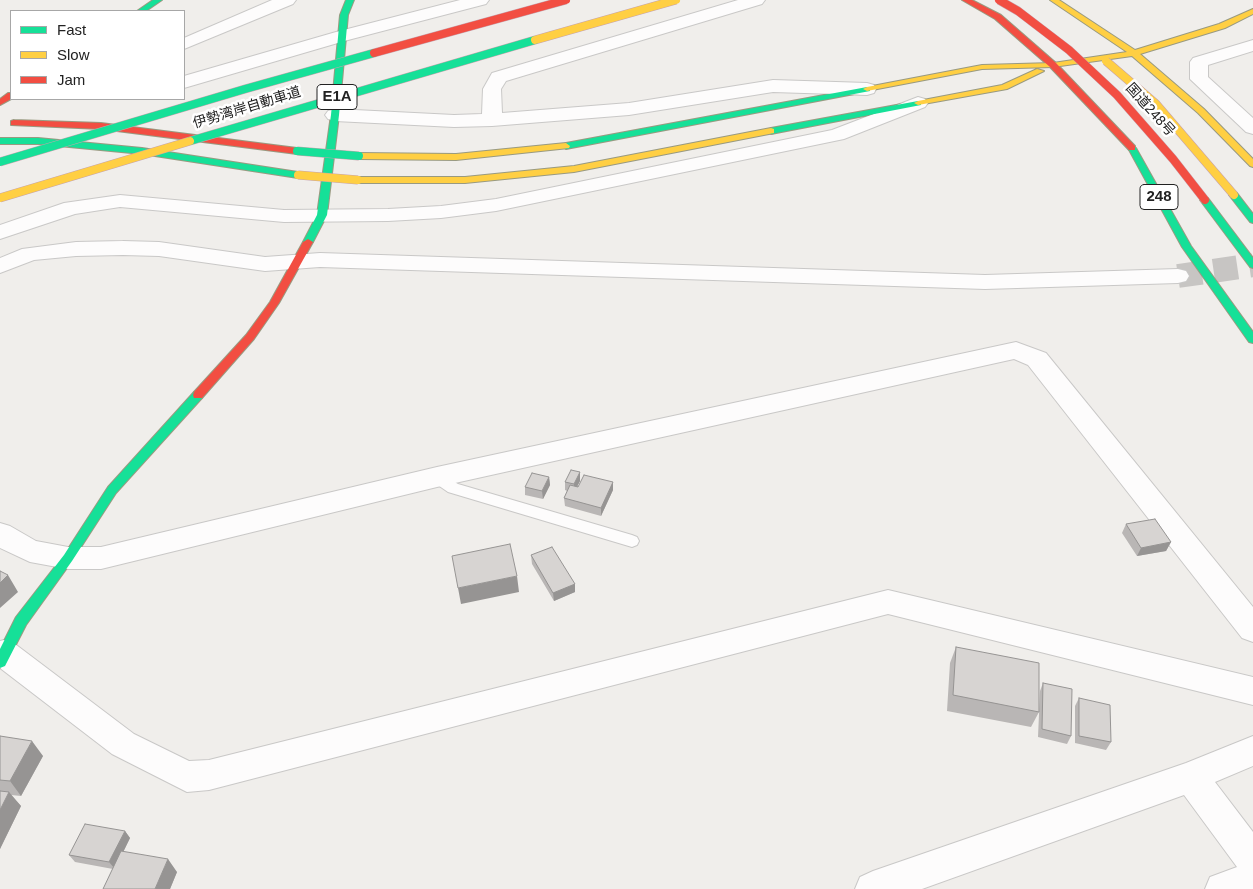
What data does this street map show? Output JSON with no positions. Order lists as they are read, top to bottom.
{
  "streets": {
    "main road": [
      "E1A",
      "伊勢湾岸自動車道",
      "国道248号",
      "248"
    ]
  },
  "legend": ["Fast", "Slow", "Jam"]
}
